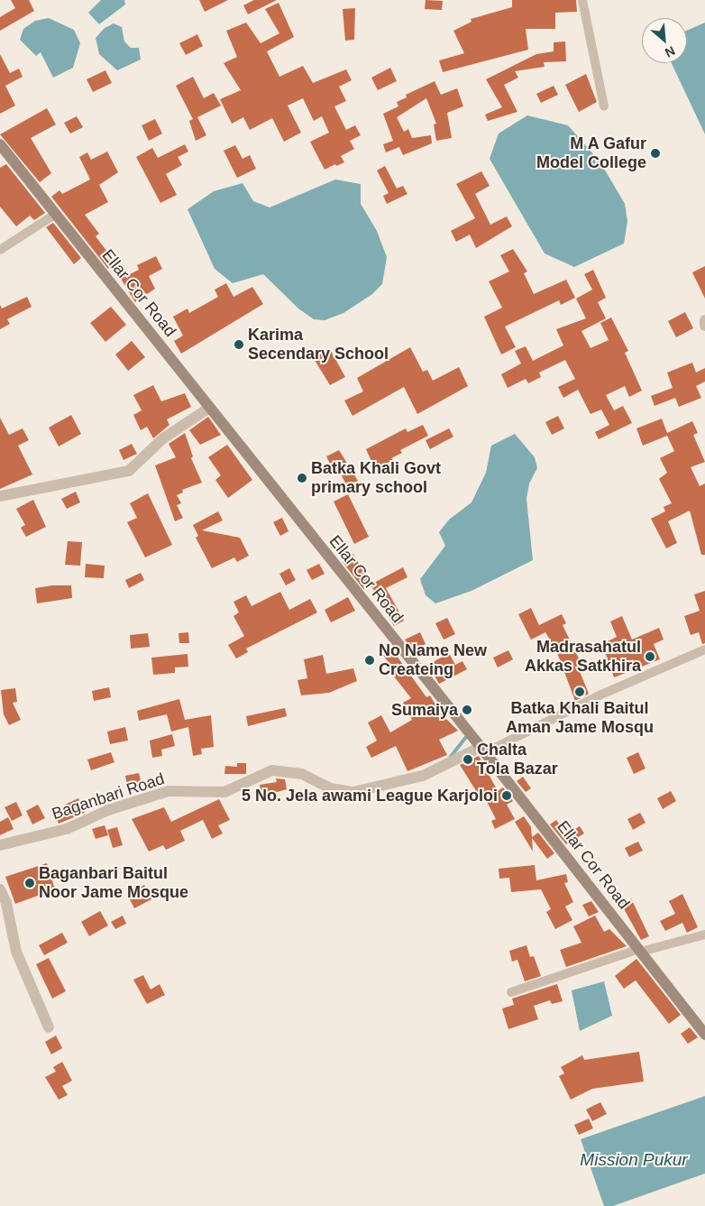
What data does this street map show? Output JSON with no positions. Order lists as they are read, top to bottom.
{
  "streets": {
    "main road": ["Ellar Cor Road"],
    "street": ["Baganbari Road"]
  },
  "crossings": [
    ["Ellar Cor Road", "Baganbari Road"]
  ],
  "water": ["Mission Pukur"],
  "places": [
    "M A Gafur Model College",
    "Karima Secendary School",
    "Batka Khali Govt primary school",
    "Madrasahatul Akkas Satkhira",
    "No Name New Createing",
    "Batka Khali Baitul Aman Jame Mosqu",
    "Sumaiya",
    "Chalta Tola Bazar",
    "5 No. Jela awami League Karjoloi",
    "Baganbari Baitul Noor Jame Mosque"
  ],
  "north": "bottom right"
}
